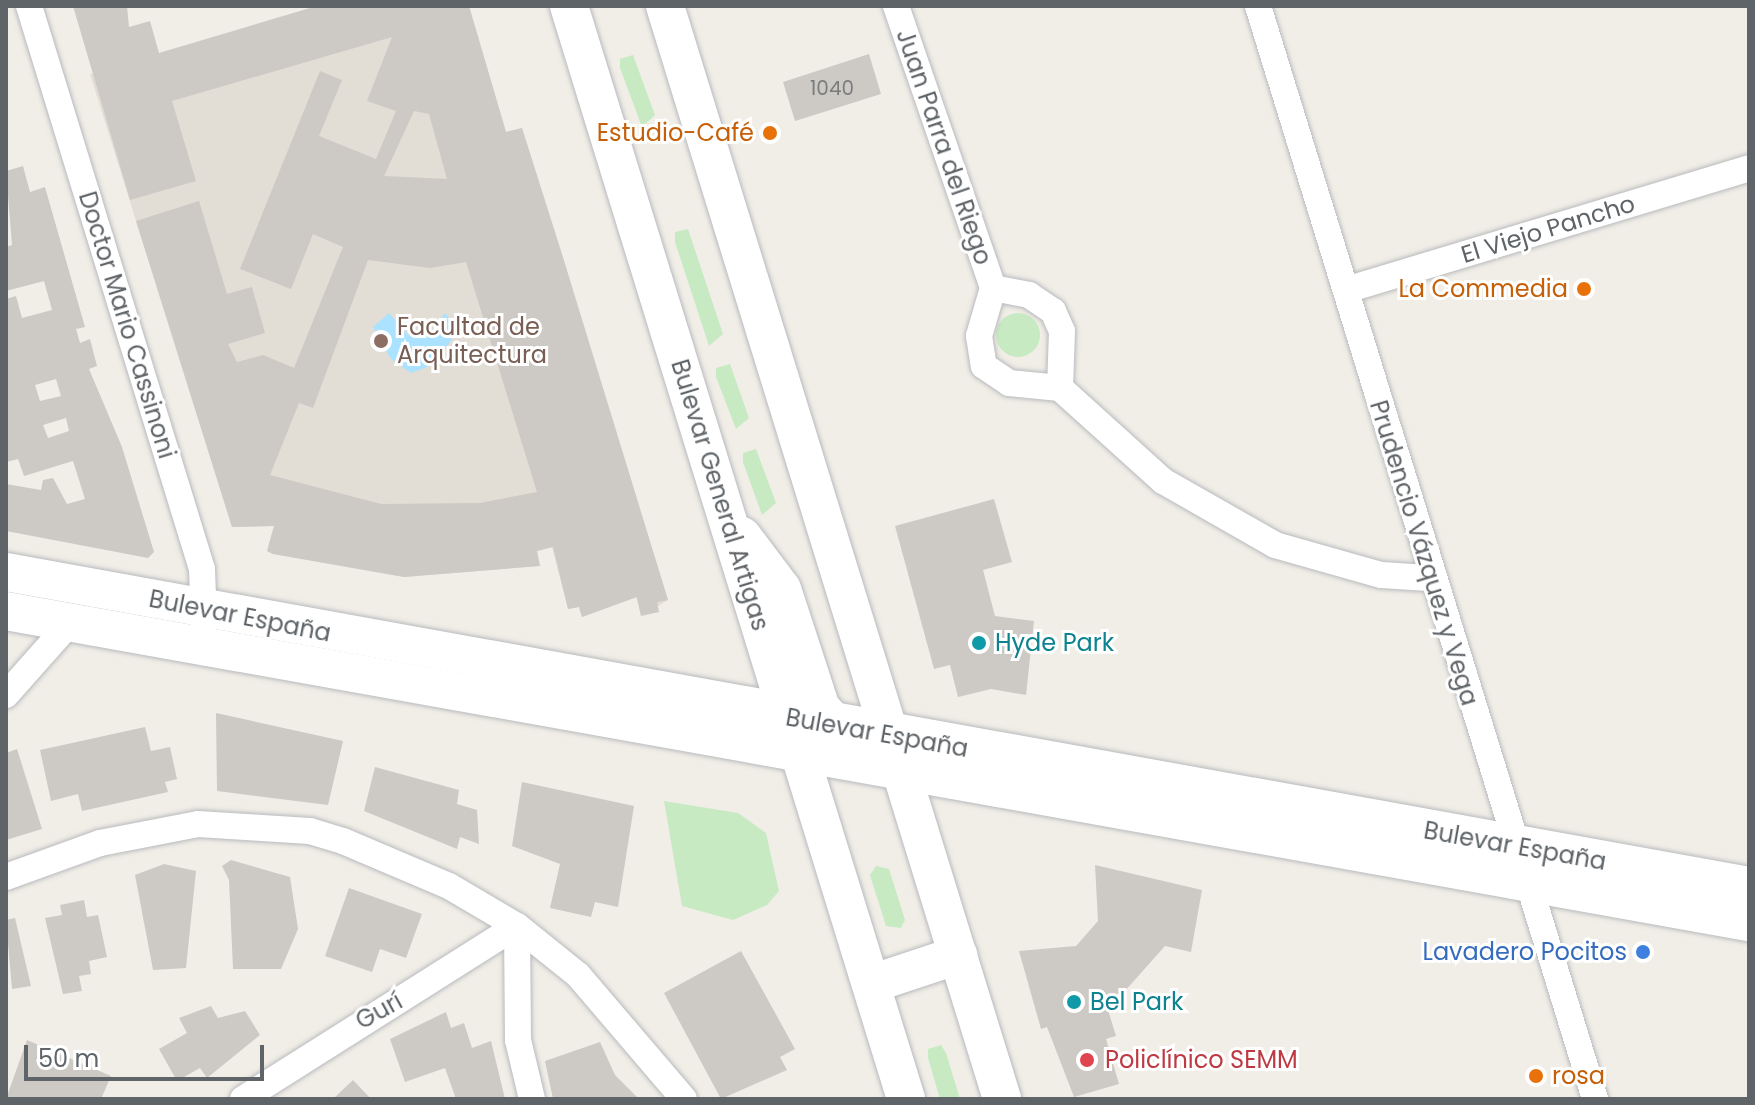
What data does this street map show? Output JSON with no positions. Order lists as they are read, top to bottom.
{
  "streets": {
    "main road": ["Bulevar General Artigas", "Bulevar España"],
    "street": [
      "Juan Parra del Riego",
      "El Viejo Pancho",
      "Doctor Mario Cassinoni",
      "Prudencio Vázquez y Vega",
      "Gurí"
    ]
  },
  "crossings": [
    ["El Viejo Pancho", "Prudencio Vázquez y Vega"],
    ["Doctor Mario Cassinoni", "Bulevar España"],
    ["Bulevar General Artigas", "Bulevar España"],
    ["Prudencio Vázquez y Vega", "Bulevar España"]
  ],
  "places": [
    "Estudio-Café",
    "La Commedia",
    "Facultad de Arquitectura",
    "Hyde Park",
    "Lavadero Pocitos",
    "Bel Park",
    "Policlínico SEMM",
    "rosa"
  ],
  "house_numbers": ["1040"],
  "scale_bar": "50 m"
}
